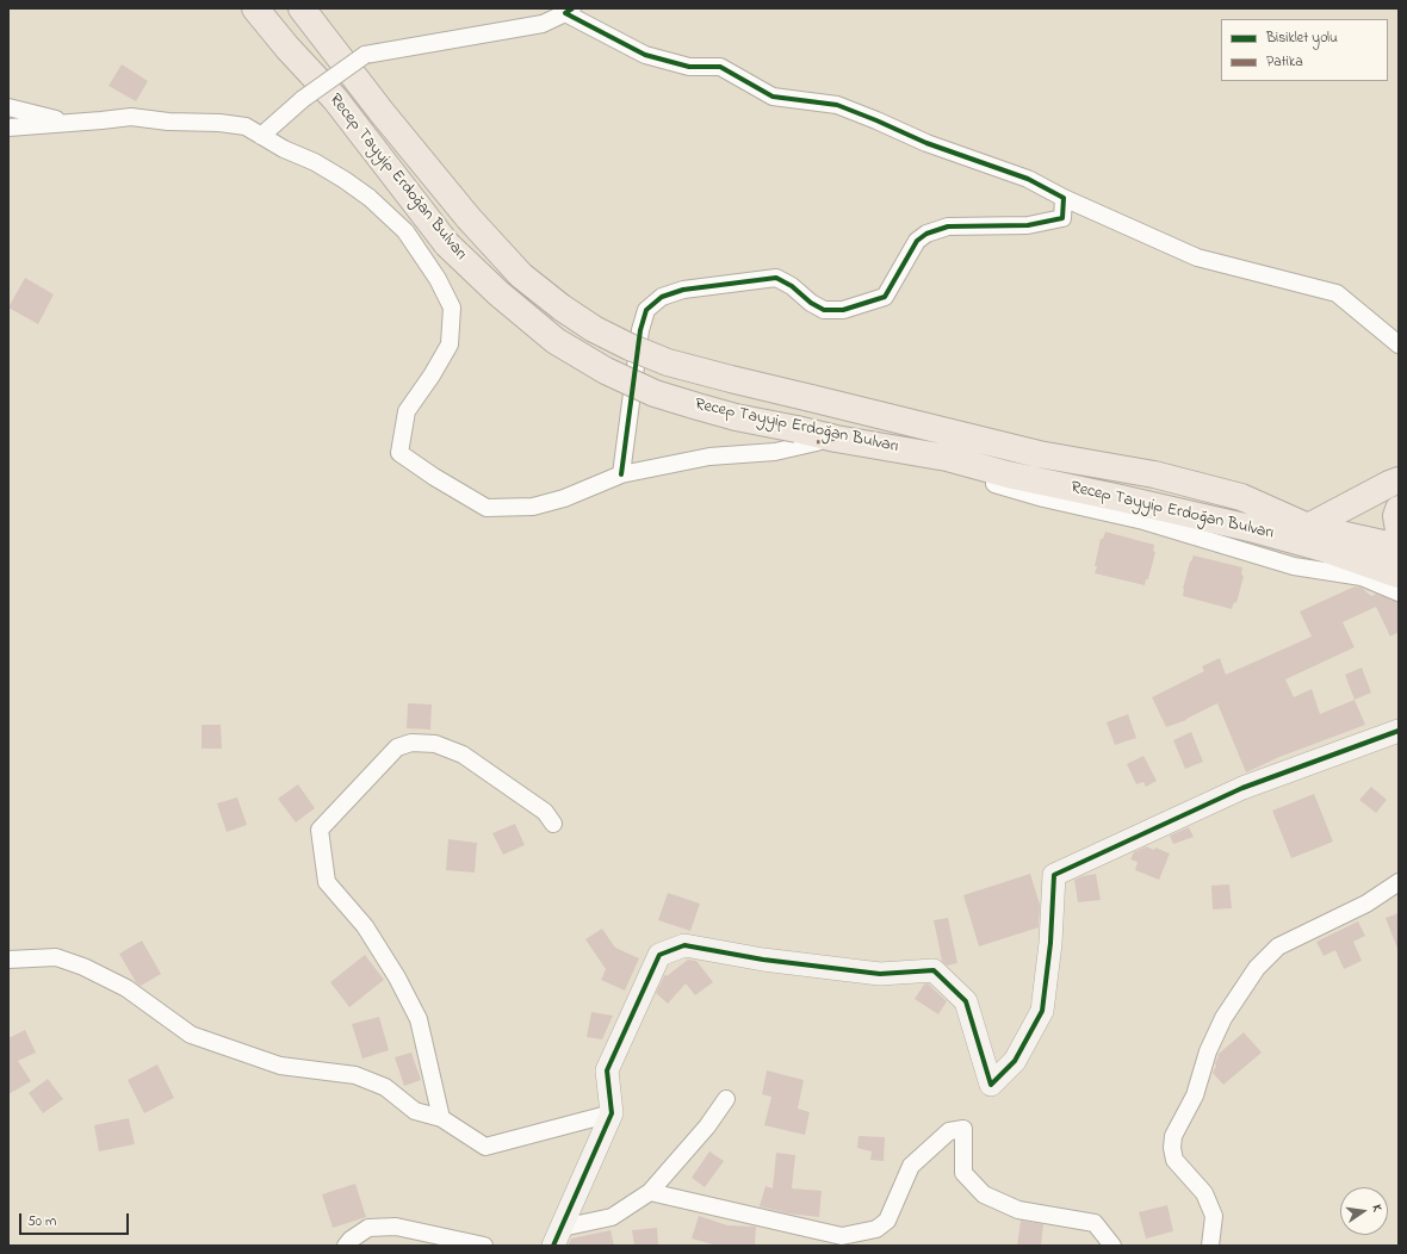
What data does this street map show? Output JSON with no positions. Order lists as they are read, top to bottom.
{
  "streets": {
    "main road": ["Recep Tayyip Erdoğan Bulvarı"]
  },
  "legend": ["Bisiklet yolu", "Patika"],
  "scale_bar": "50 m",
  "north": "right"
}
